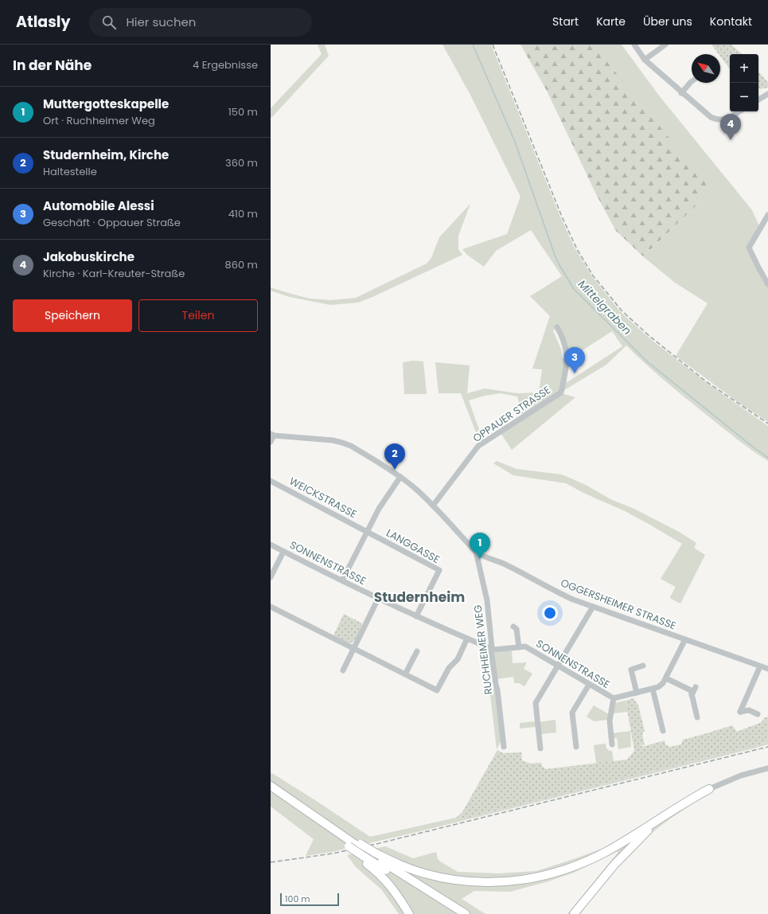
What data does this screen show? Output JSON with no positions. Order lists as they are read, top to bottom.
{
  "streets": {
    "street": [
      "OPPAUER STRASSE",
      "WEICKSTRASSE",
      "LANGGASSE",
      "SONNENSTRASSE",
      "OGGERSHEIMER STRASSE",
      "RUCHHEIMER WEG"
    ]
  },
  "crossings": [
    ["OPPAUER STRASSE", "OGGERSHEIMER STRASSE"],
    ["WEICKSTRASSE", "LANGGASSE"],
    ["LANGGASSE", "SONNENSTRASSE"],
    ["SONNENSTRASSE", "OGGERSHEIMER STRASSE"],
    ["SONNENSTRASSE", "RUCHHEIMER WEG"],
    ["OGGERSHEIMER STRASSE", "RUCHHEIMER WEG"]
  ],
  "districts": ["Studernheim"],
  "water": ["Mittelgraben"],
  "scale_bar": "100 m",
  "north": "top left",
  "page": {
    "header": "Atlasly",
    "search": "Hier suchen",
    "nav": [
      "Start",
      "Karte",
      "Über uns",
      "Kontakt"
    ],
    "heading": ["In der Nähe", "4 Ergebnisse"],
    "map_buttons": ["+", "−"],
    "list": [
      {
        "mark": "1",
        "name": "Muttergotteskapelle",
        "note": "Ort · Ruchheimer Weg",
        "value": "150 m"
      },
      {
        "mark": "2",
        "name": "Studernheim, Kirche",
        "note": "Haltestelle",
        "value": "360 m"
      },
      {
        "mark": "3",
        "name": "Automobile Alessi",
        "note": "Geschäft · Oppauer Straße",
        "value": "410 m"
      },
      {
        "mark": "4",
        "name": "Jakobuskirche",
        "note": "Kirche · Karl-Kreuter-Straße",
        "value": "860 m"
      }
    ],
    "pins": [
      "4",
      "3",
      "2",
      "1"
    ],
    "buttons": ["Speichern", "Teilen"],
    "scale": "100 m"
  }
}
